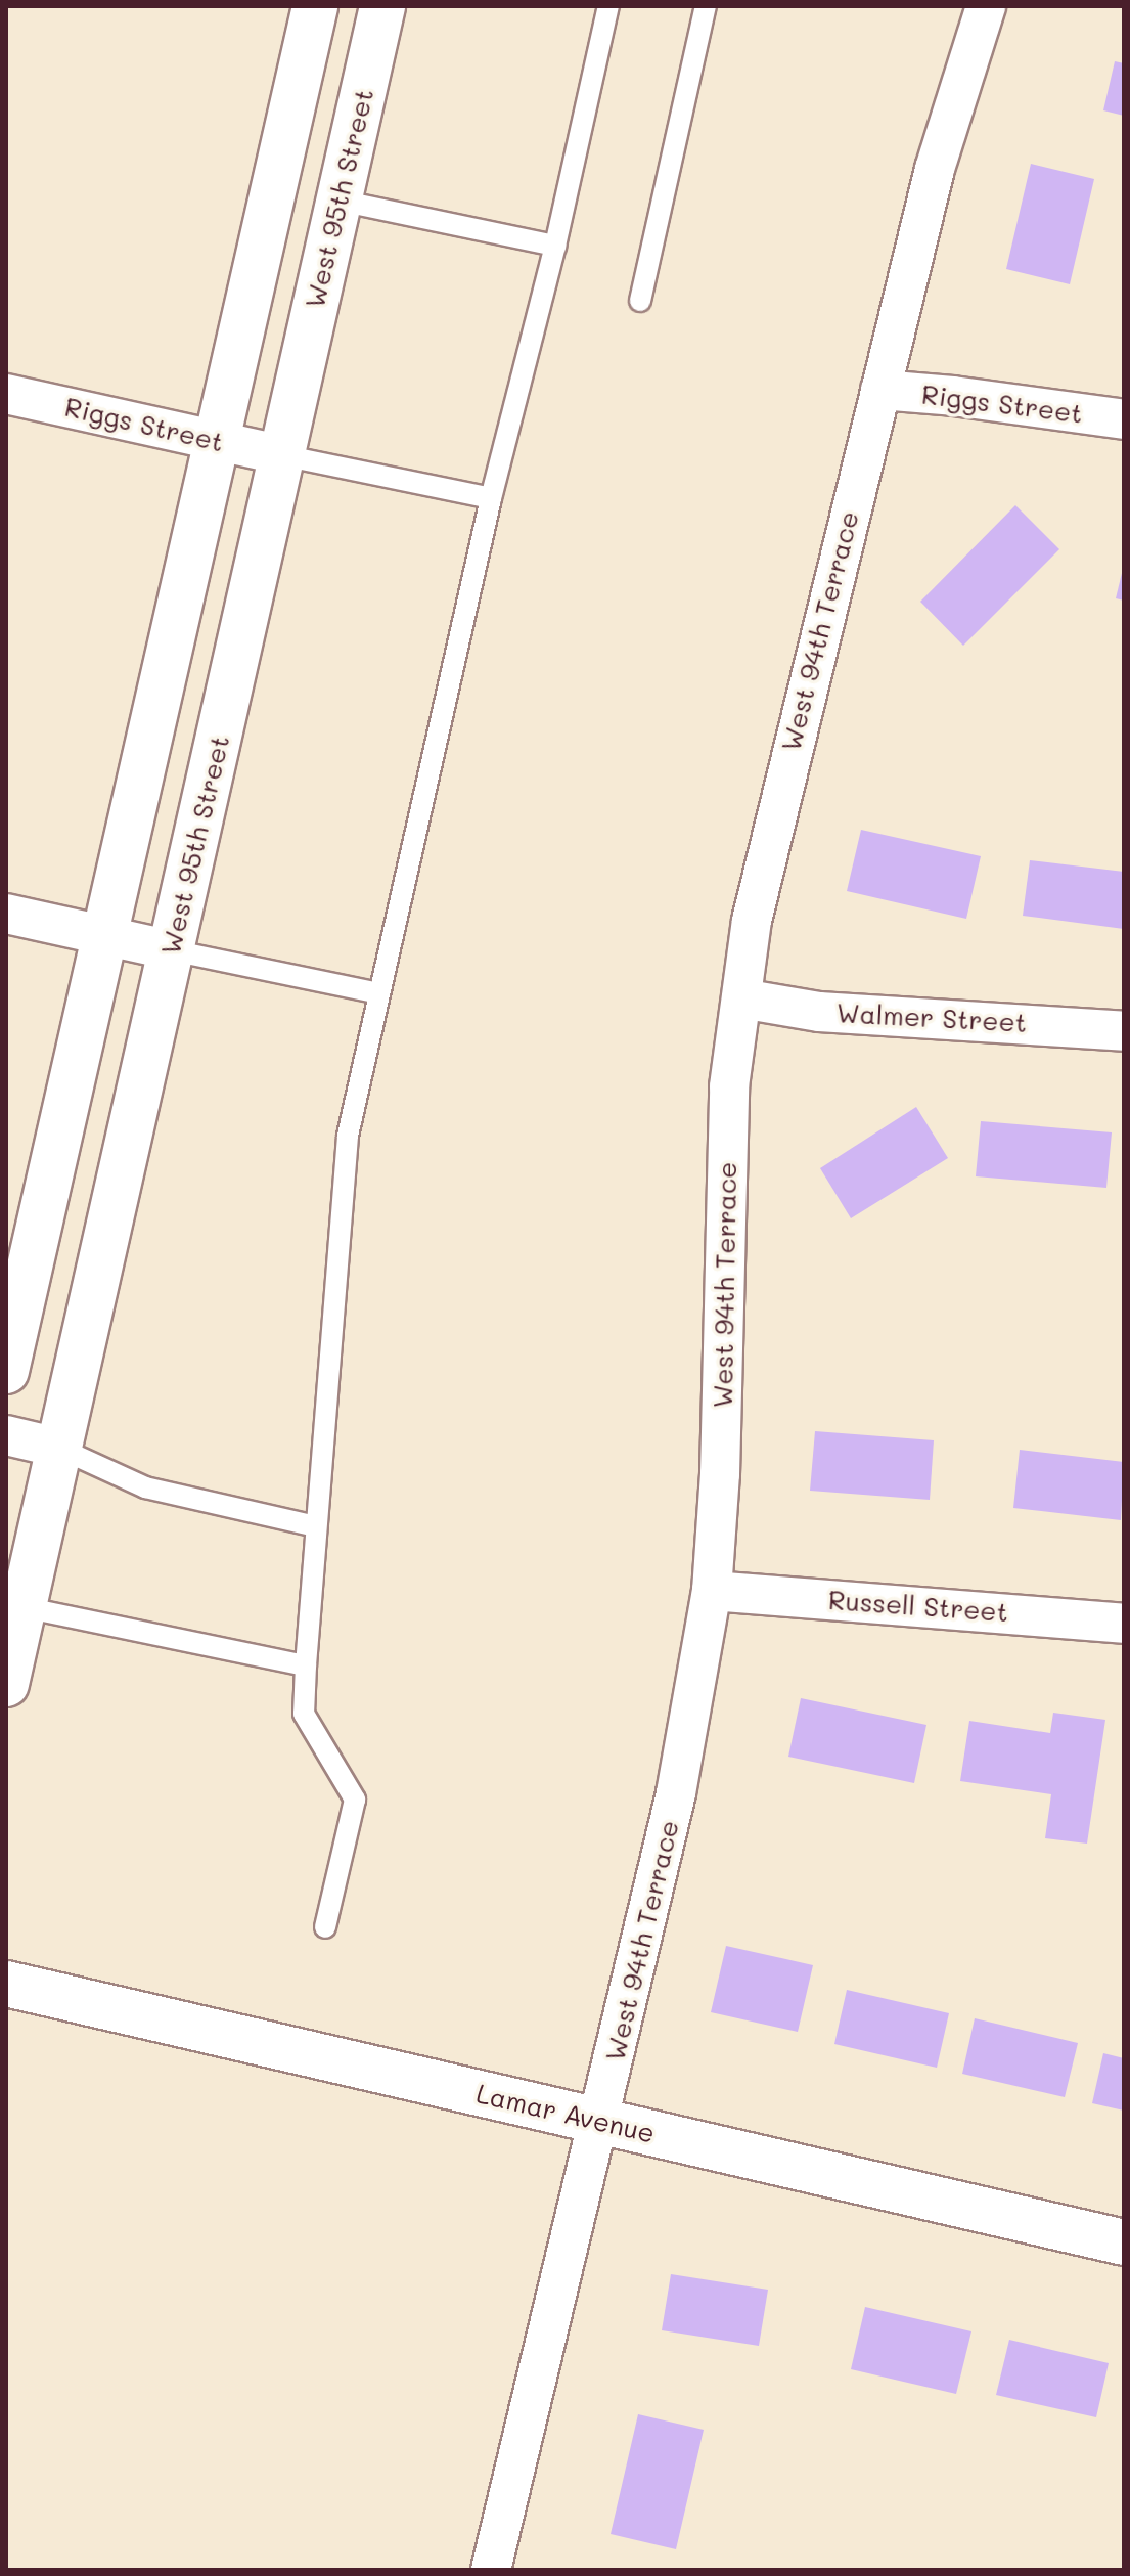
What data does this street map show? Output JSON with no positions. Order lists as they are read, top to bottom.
{
  "streets": {
    "main road": ["West 95th Street", "Lamar Avenue"],
    "street": [
      "Riggs Street",
      "West 94th Terrace",
      "Walmer Street",
      "Russell Street"
    ]
  },
  "crossings": [
    ["West 95th Street", "Riggs Street"],
    ["Riggs Street", "West 94th Terrace"],
    ["West 94th Terrace", "Walmer Street"],
    ["West 94th Terrace", "Russell Street"],
    ["West 94th Terrace", "Lamar Avenue"]
  ]
}
